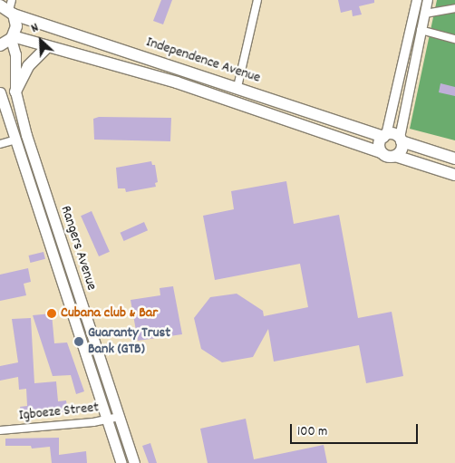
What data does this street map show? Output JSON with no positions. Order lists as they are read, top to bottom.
{
  "streets": {
    "main road": ["Independence Avenue", "Rangers Avenue"],
    "street": ["Igboeze Street"]
  },
  "crossings": [
    ["Independence Avenue", "Rangers Avenue"],
    ["Rangers Avenue", "Igboeze Street"]
  ],
  "places": ["Cubana club & Bar", "Guaranty Trust Bank (GTB)"],
  "scale_bar": "100 m",
  "north": "top left"
}
